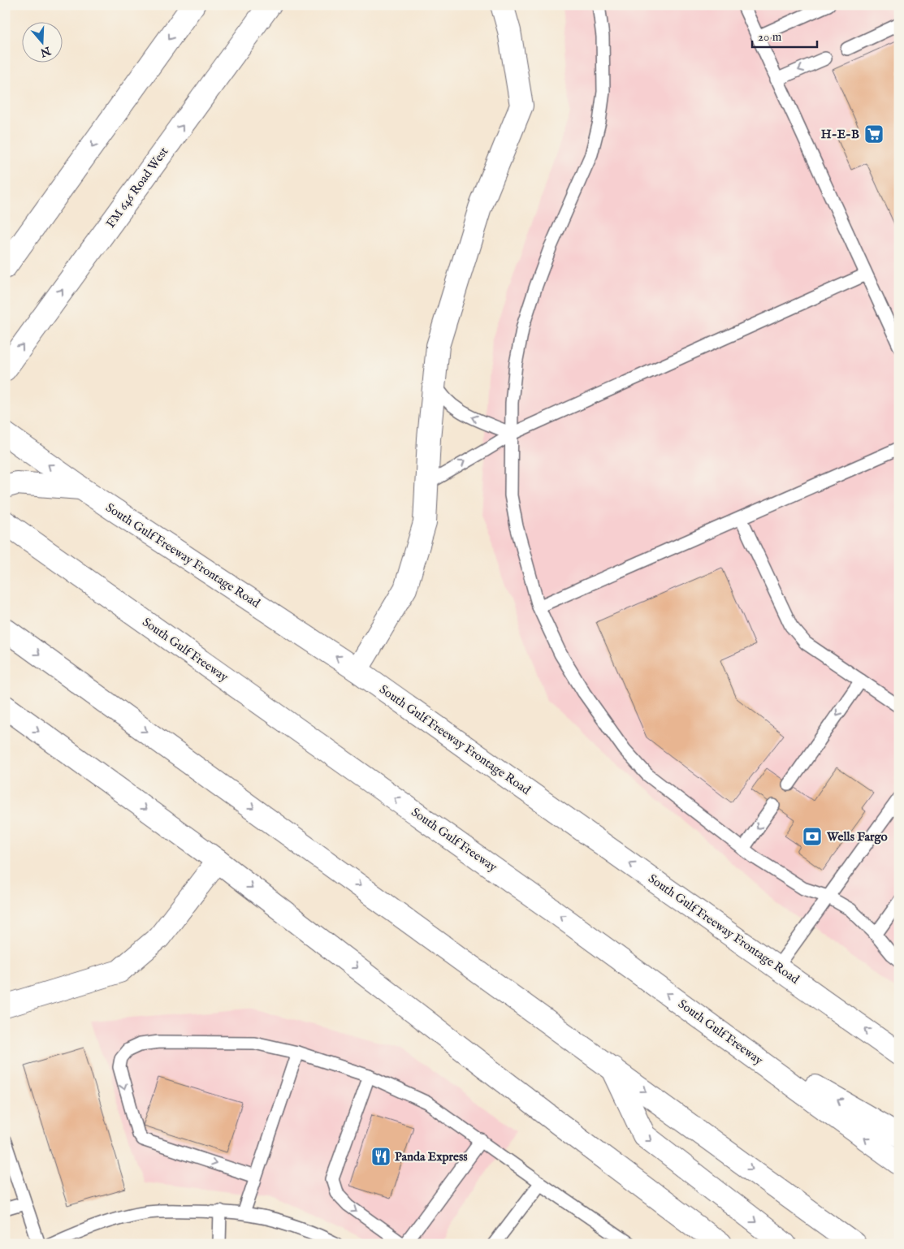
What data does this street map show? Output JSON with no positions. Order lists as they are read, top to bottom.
{
  "streets": {
    "main road": ["FM 646 Road West", "South Gulf Freeway Frontage Road", "South Gulf Freeway"]
  },
  "places": {
    "supermarket": ["H-E-B"],
    "bank": ["Wells Fargo"],
    "restaurant": ["Panda Express"]
  },
  "scale_bar": "20 m",
  "north": "bottom"
}
